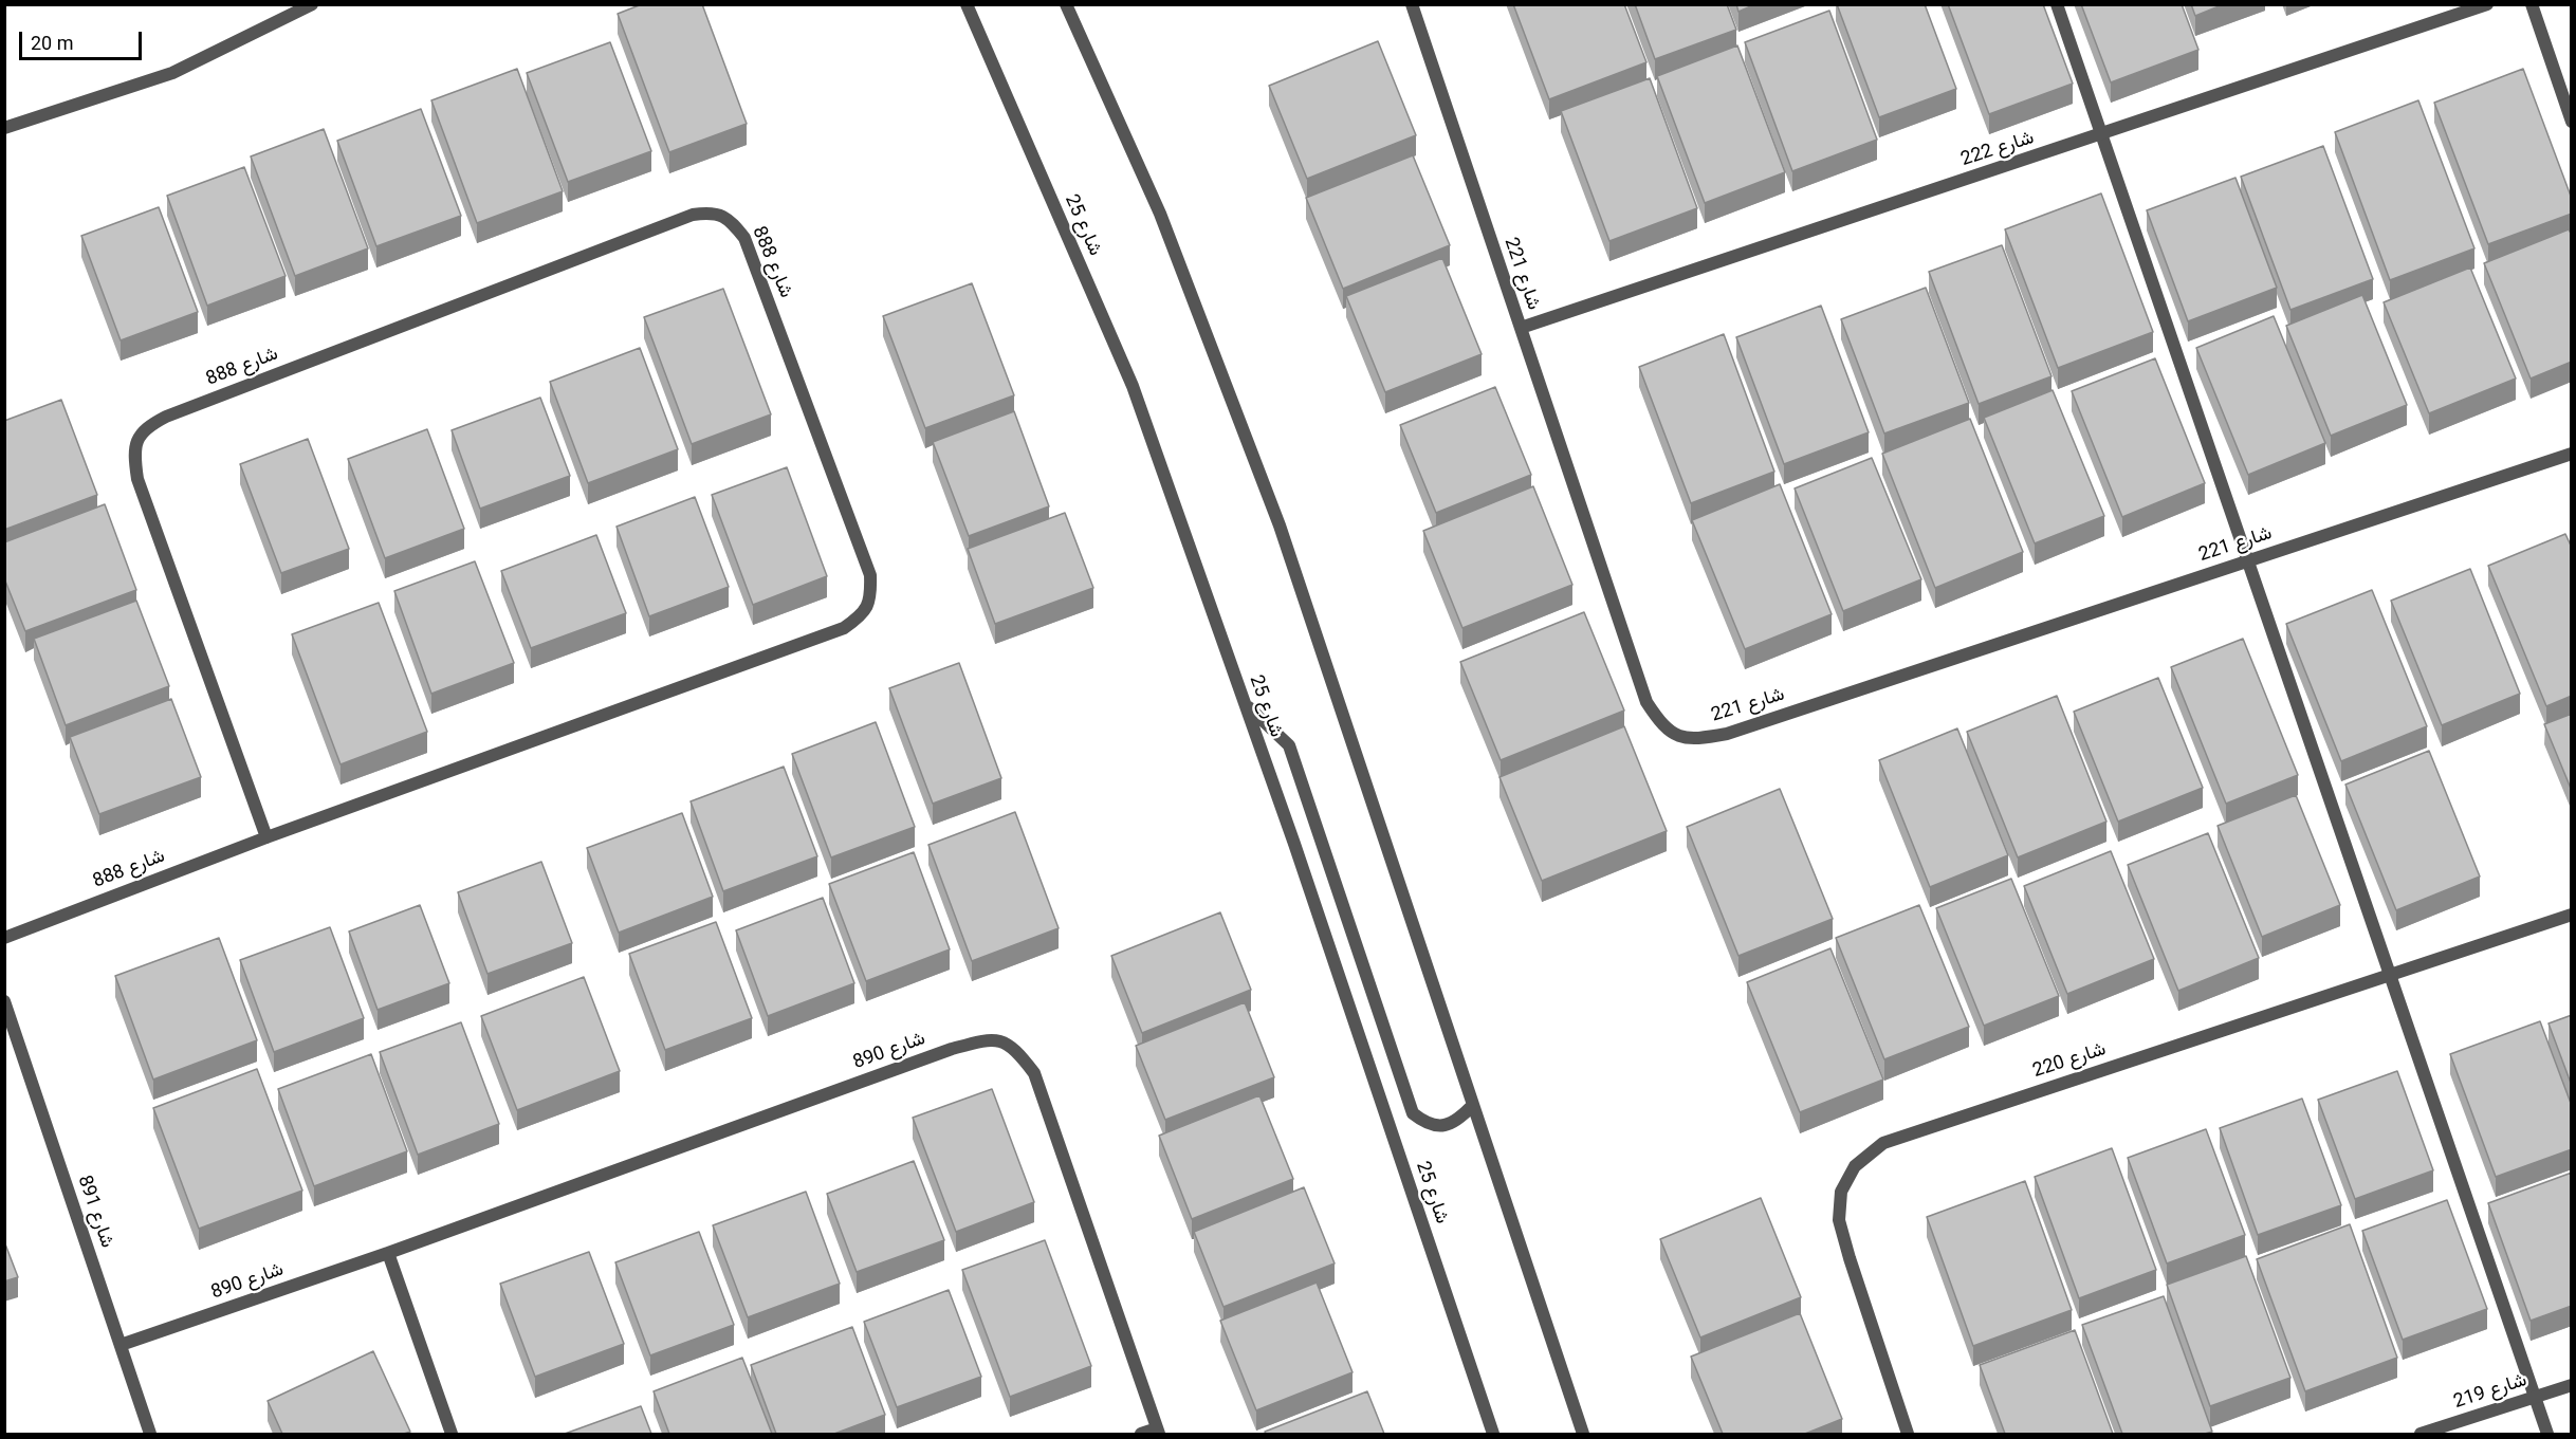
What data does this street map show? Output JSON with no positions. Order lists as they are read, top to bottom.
{
  "streets": {
    "street": [
      "شارع 222",
      "شارع 25",
      "شارع 888",
      "شارع 221",
      "شارع 890",
      "شارع 220",
      "شارع 891",
      "شارع 219"
    ]
  },
  "crossings": [
    ["شارع 222", "شارع 221"],
    ["شارع 890", "شارع 891"]
  ],
  "scale_bar": "20 m"
}
